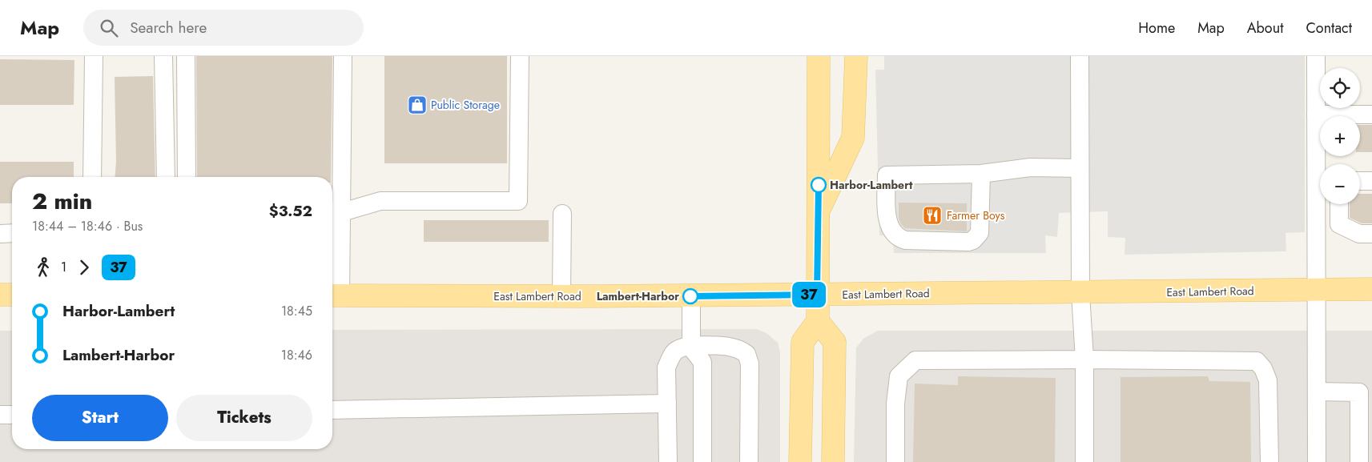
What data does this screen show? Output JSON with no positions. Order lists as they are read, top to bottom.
{
  "streets": {
    "main road": ["East Lambert Road"]
  },
  "places": {
    "shop": ["Public Storage"],
    "other": ["Harbor-Lambert", "Lambert-Harbor"],
    "restaurant": ["Farmer Boys"]
  },
  "lines": ["bus line 37"],
  "page": {
    "header": "Map",
    "search": "Search here",
    "nav": [
      "Home",
      "Map",
      "About",
      "Contact"
    ],
    "on_map": "37",
    "map_buttons": ["+", "−"],
    "heading": ["2 min", "18:44 – 18:46 · Bus", "$3.52"],
    "legs": ["1", "37"],
    "list": [
      {
        "name": "Harbor-Lambert",
        "value": "18:45"
      },
      {
        "name": "Lambert-Harbor",
        "value": "18:46"
      }
    ],
    "buttons": ["Start", "Tickets"]
  }
}
